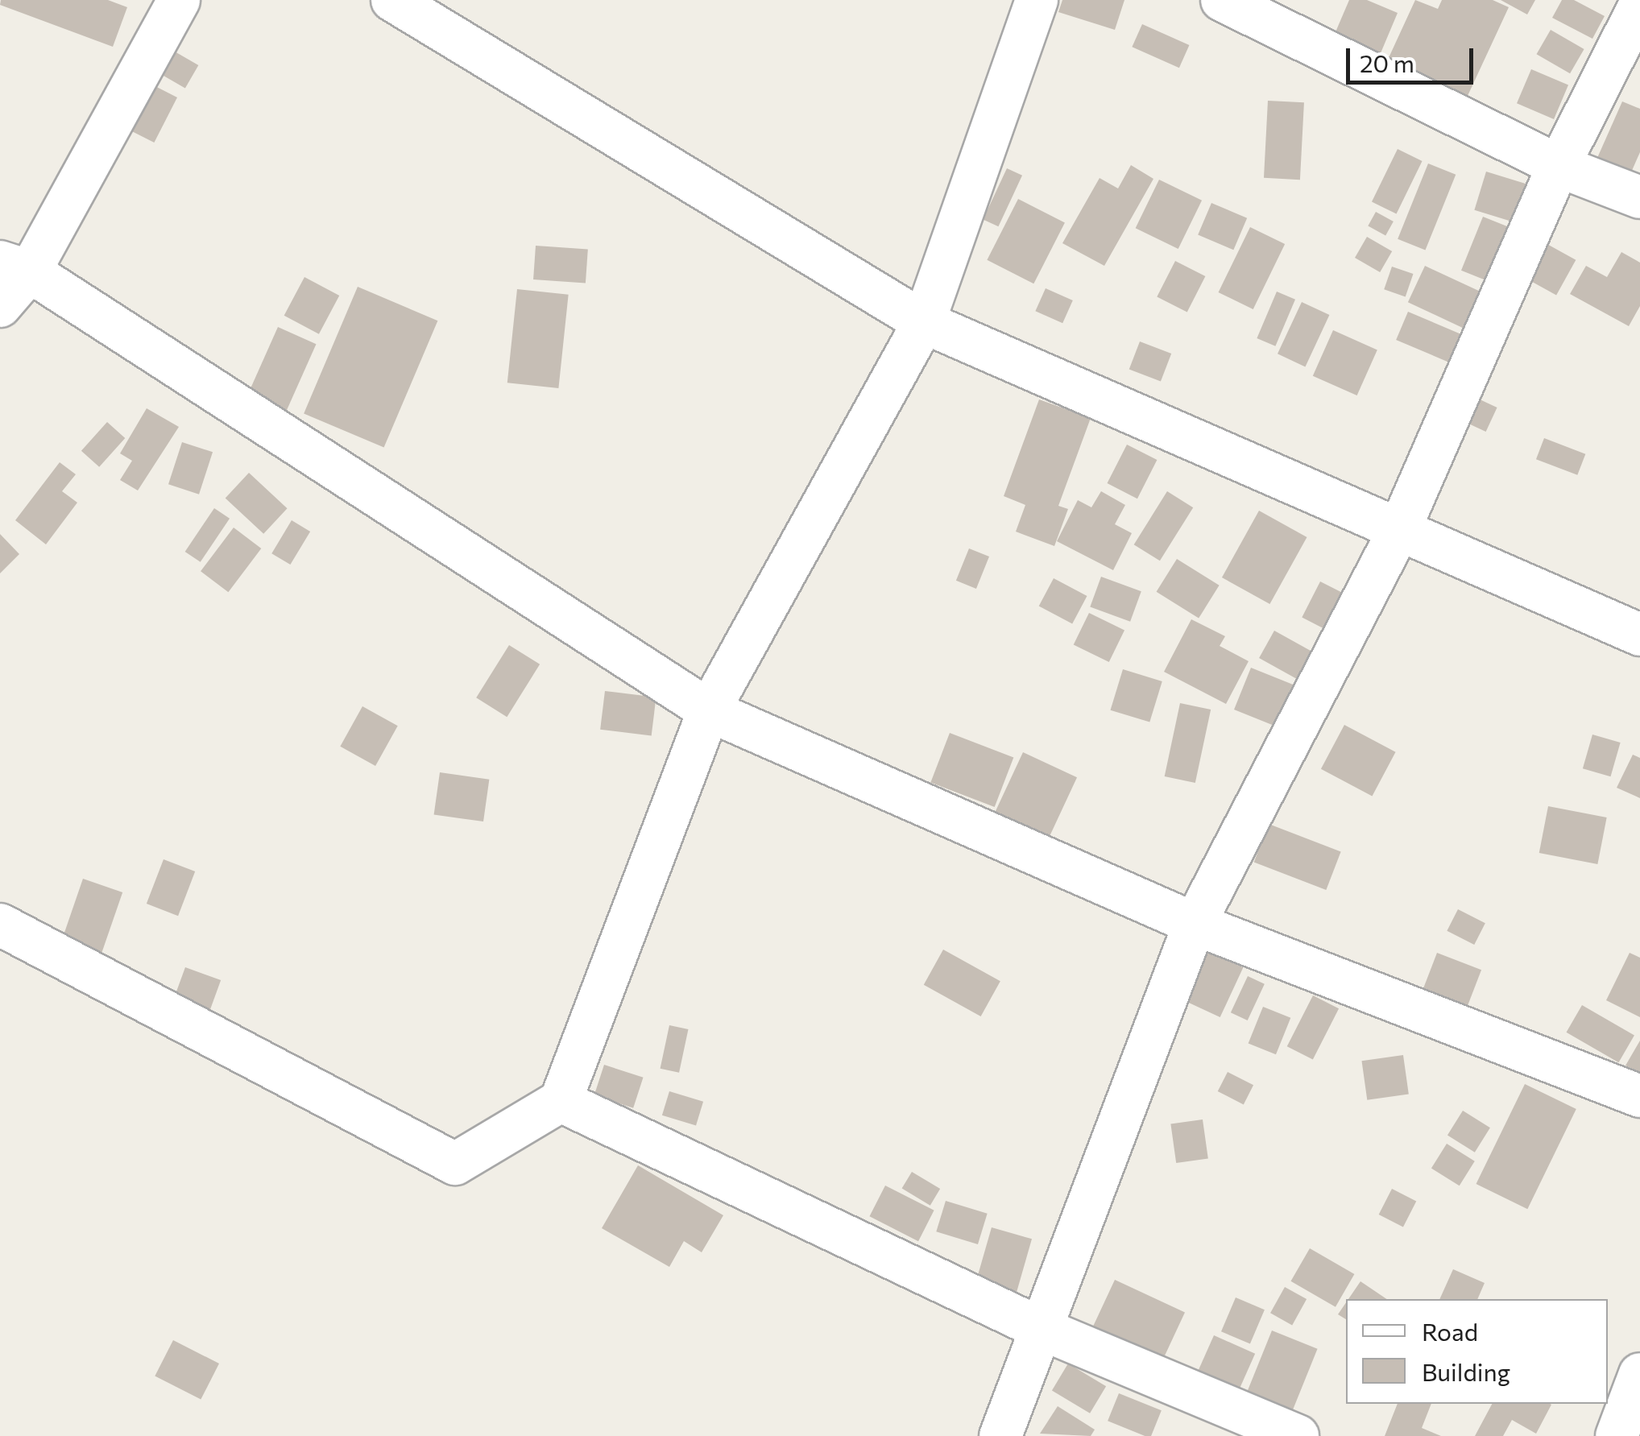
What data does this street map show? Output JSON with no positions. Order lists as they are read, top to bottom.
{
  "legend": ["Road", "Building"],
  "scale_bar": "20 m"
}
